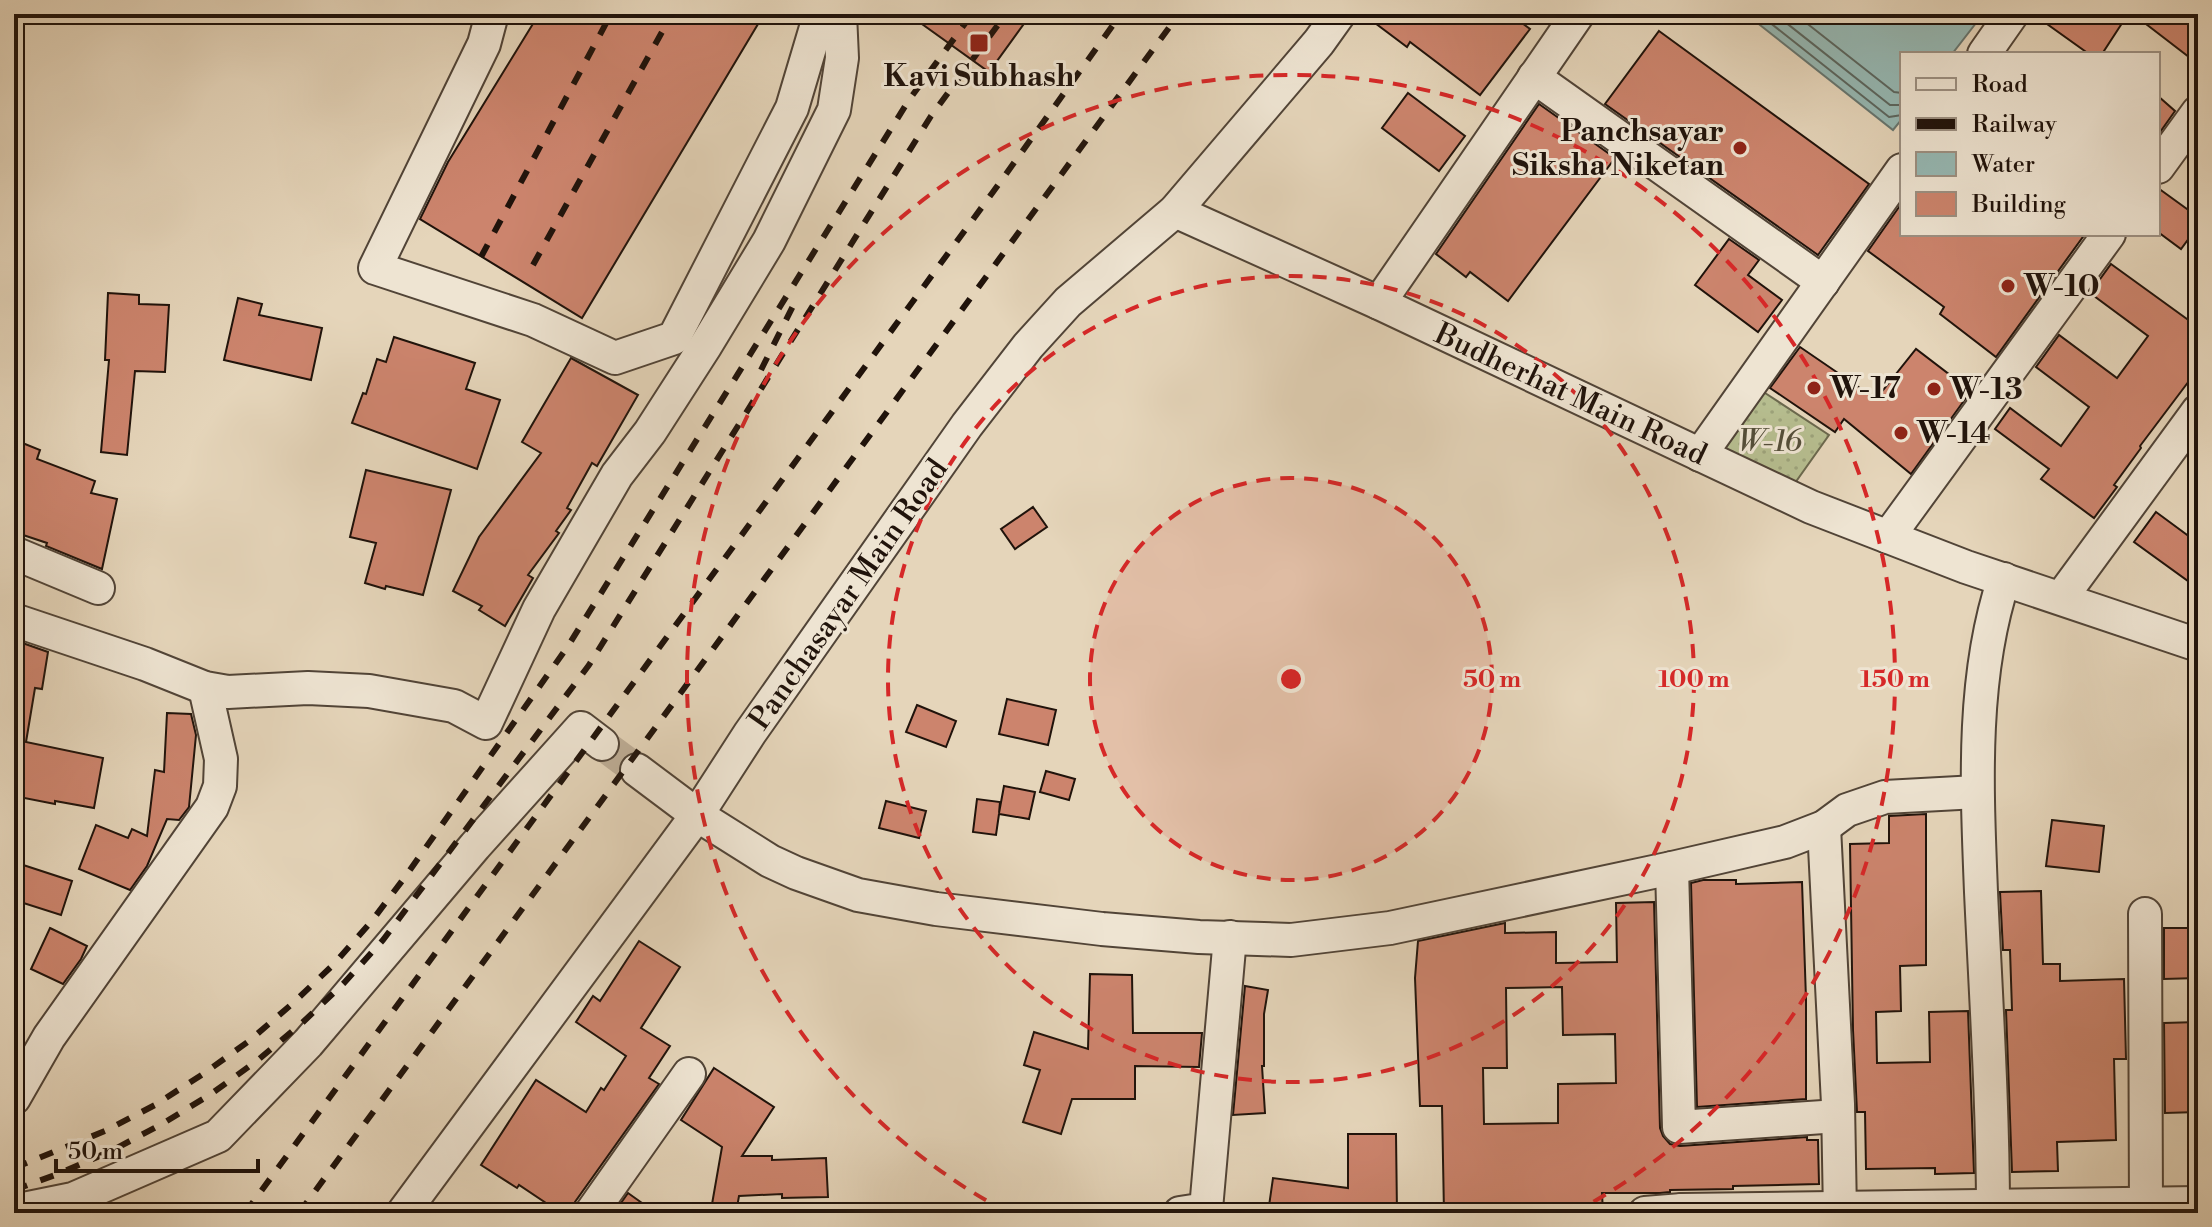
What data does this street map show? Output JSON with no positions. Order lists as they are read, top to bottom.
{
  "streets": {
    "street": ["Budherhat Main Road", "Panchasayar Main Road"]
  },
  "crossings": [
    ["Budherhat Main Road", "Panchasayar Main Road"]
  ],
  "parks": ["W-16"],
  "places": {
    "transit": ["Kavi Subhash"],
    "other": [
      "Panchsayar Siksha Niketan",
      "W-10",
      "W-17",
      "W-13",
      "W-14"
    ]
  },
  "legend": [
    "Road",
    "Railway",
    "Water",
    "Building"
  ],
  "scale_bar": "50 m",
  "rings": ["50 m", "100 m", "150 m"]
}
